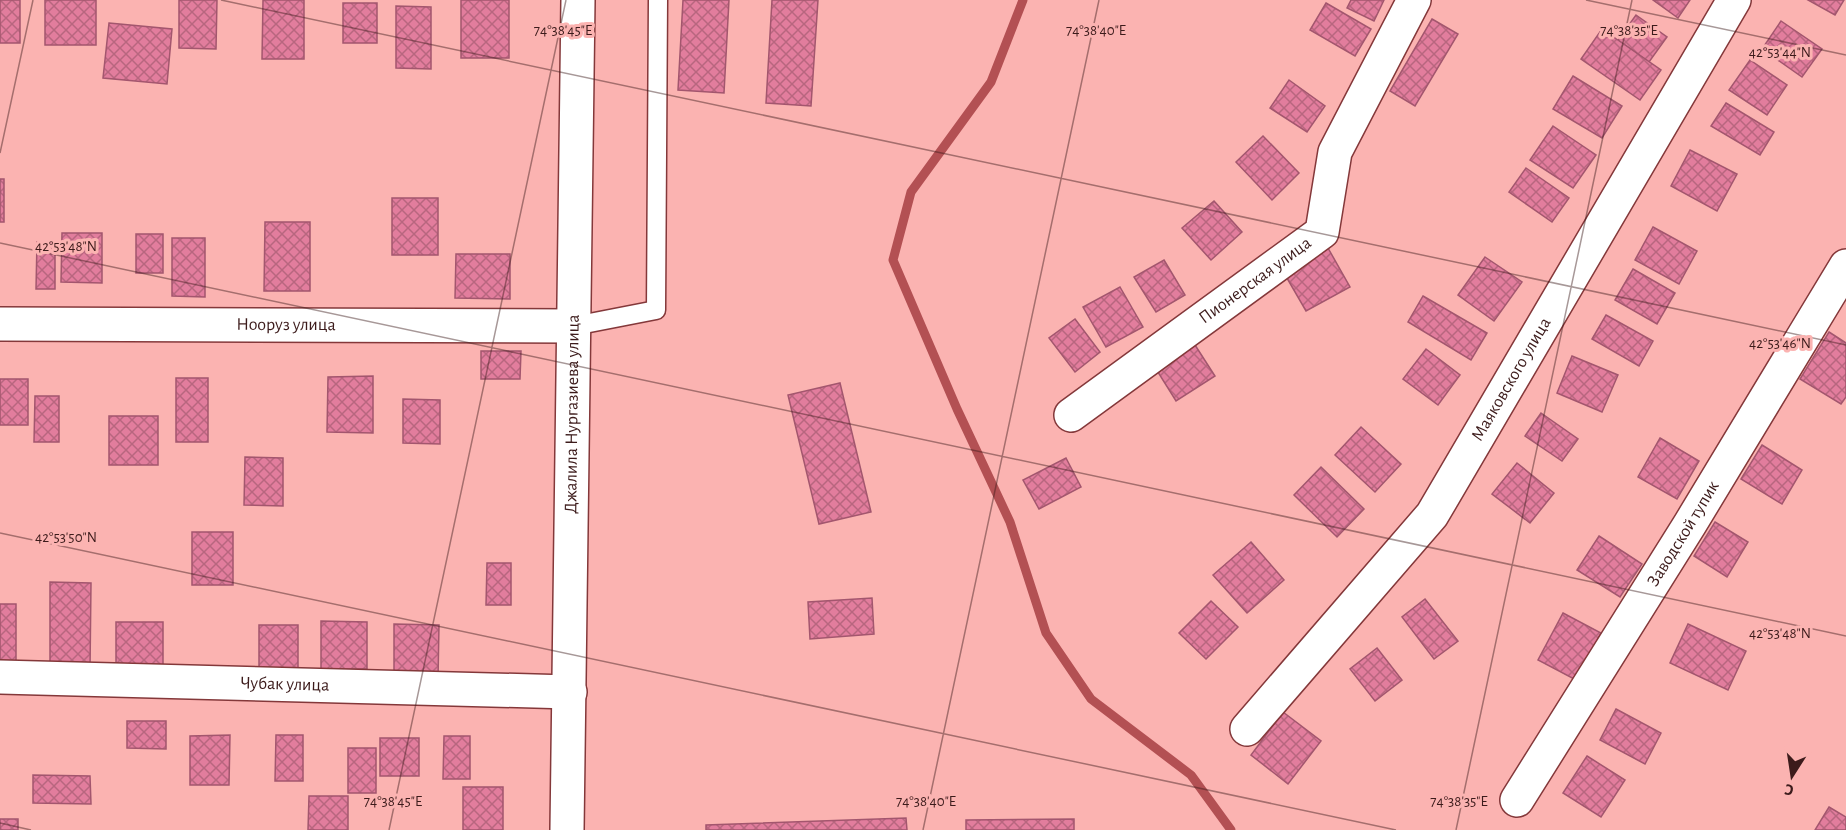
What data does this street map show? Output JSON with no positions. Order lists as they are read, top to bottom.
{
  "streets": {
    "street": [
      "Пионерская улица",
      "Нооруз улица",
      "Маяковского улица",
      "Джалила Нургазиева улица",
      "Заводской тупик",
      "Чубак улица"
    ]
  },
  "crossings": [
    ["Нооруз улица", "Джалила Нургазиева улица"],
    ["Джалила Нургазиева улица", "Чубак улица"]
  ],
  "north": "bottom",
  "coordinates": [
    "74°38'45\"E",
    "74°38'40\"E",
    "74°38'35\"E",
    "42°53'44\"N",
    "42°53'48\"N",
    "42°53'46\"N",
    "42°53'50\"N"
  ]
}
